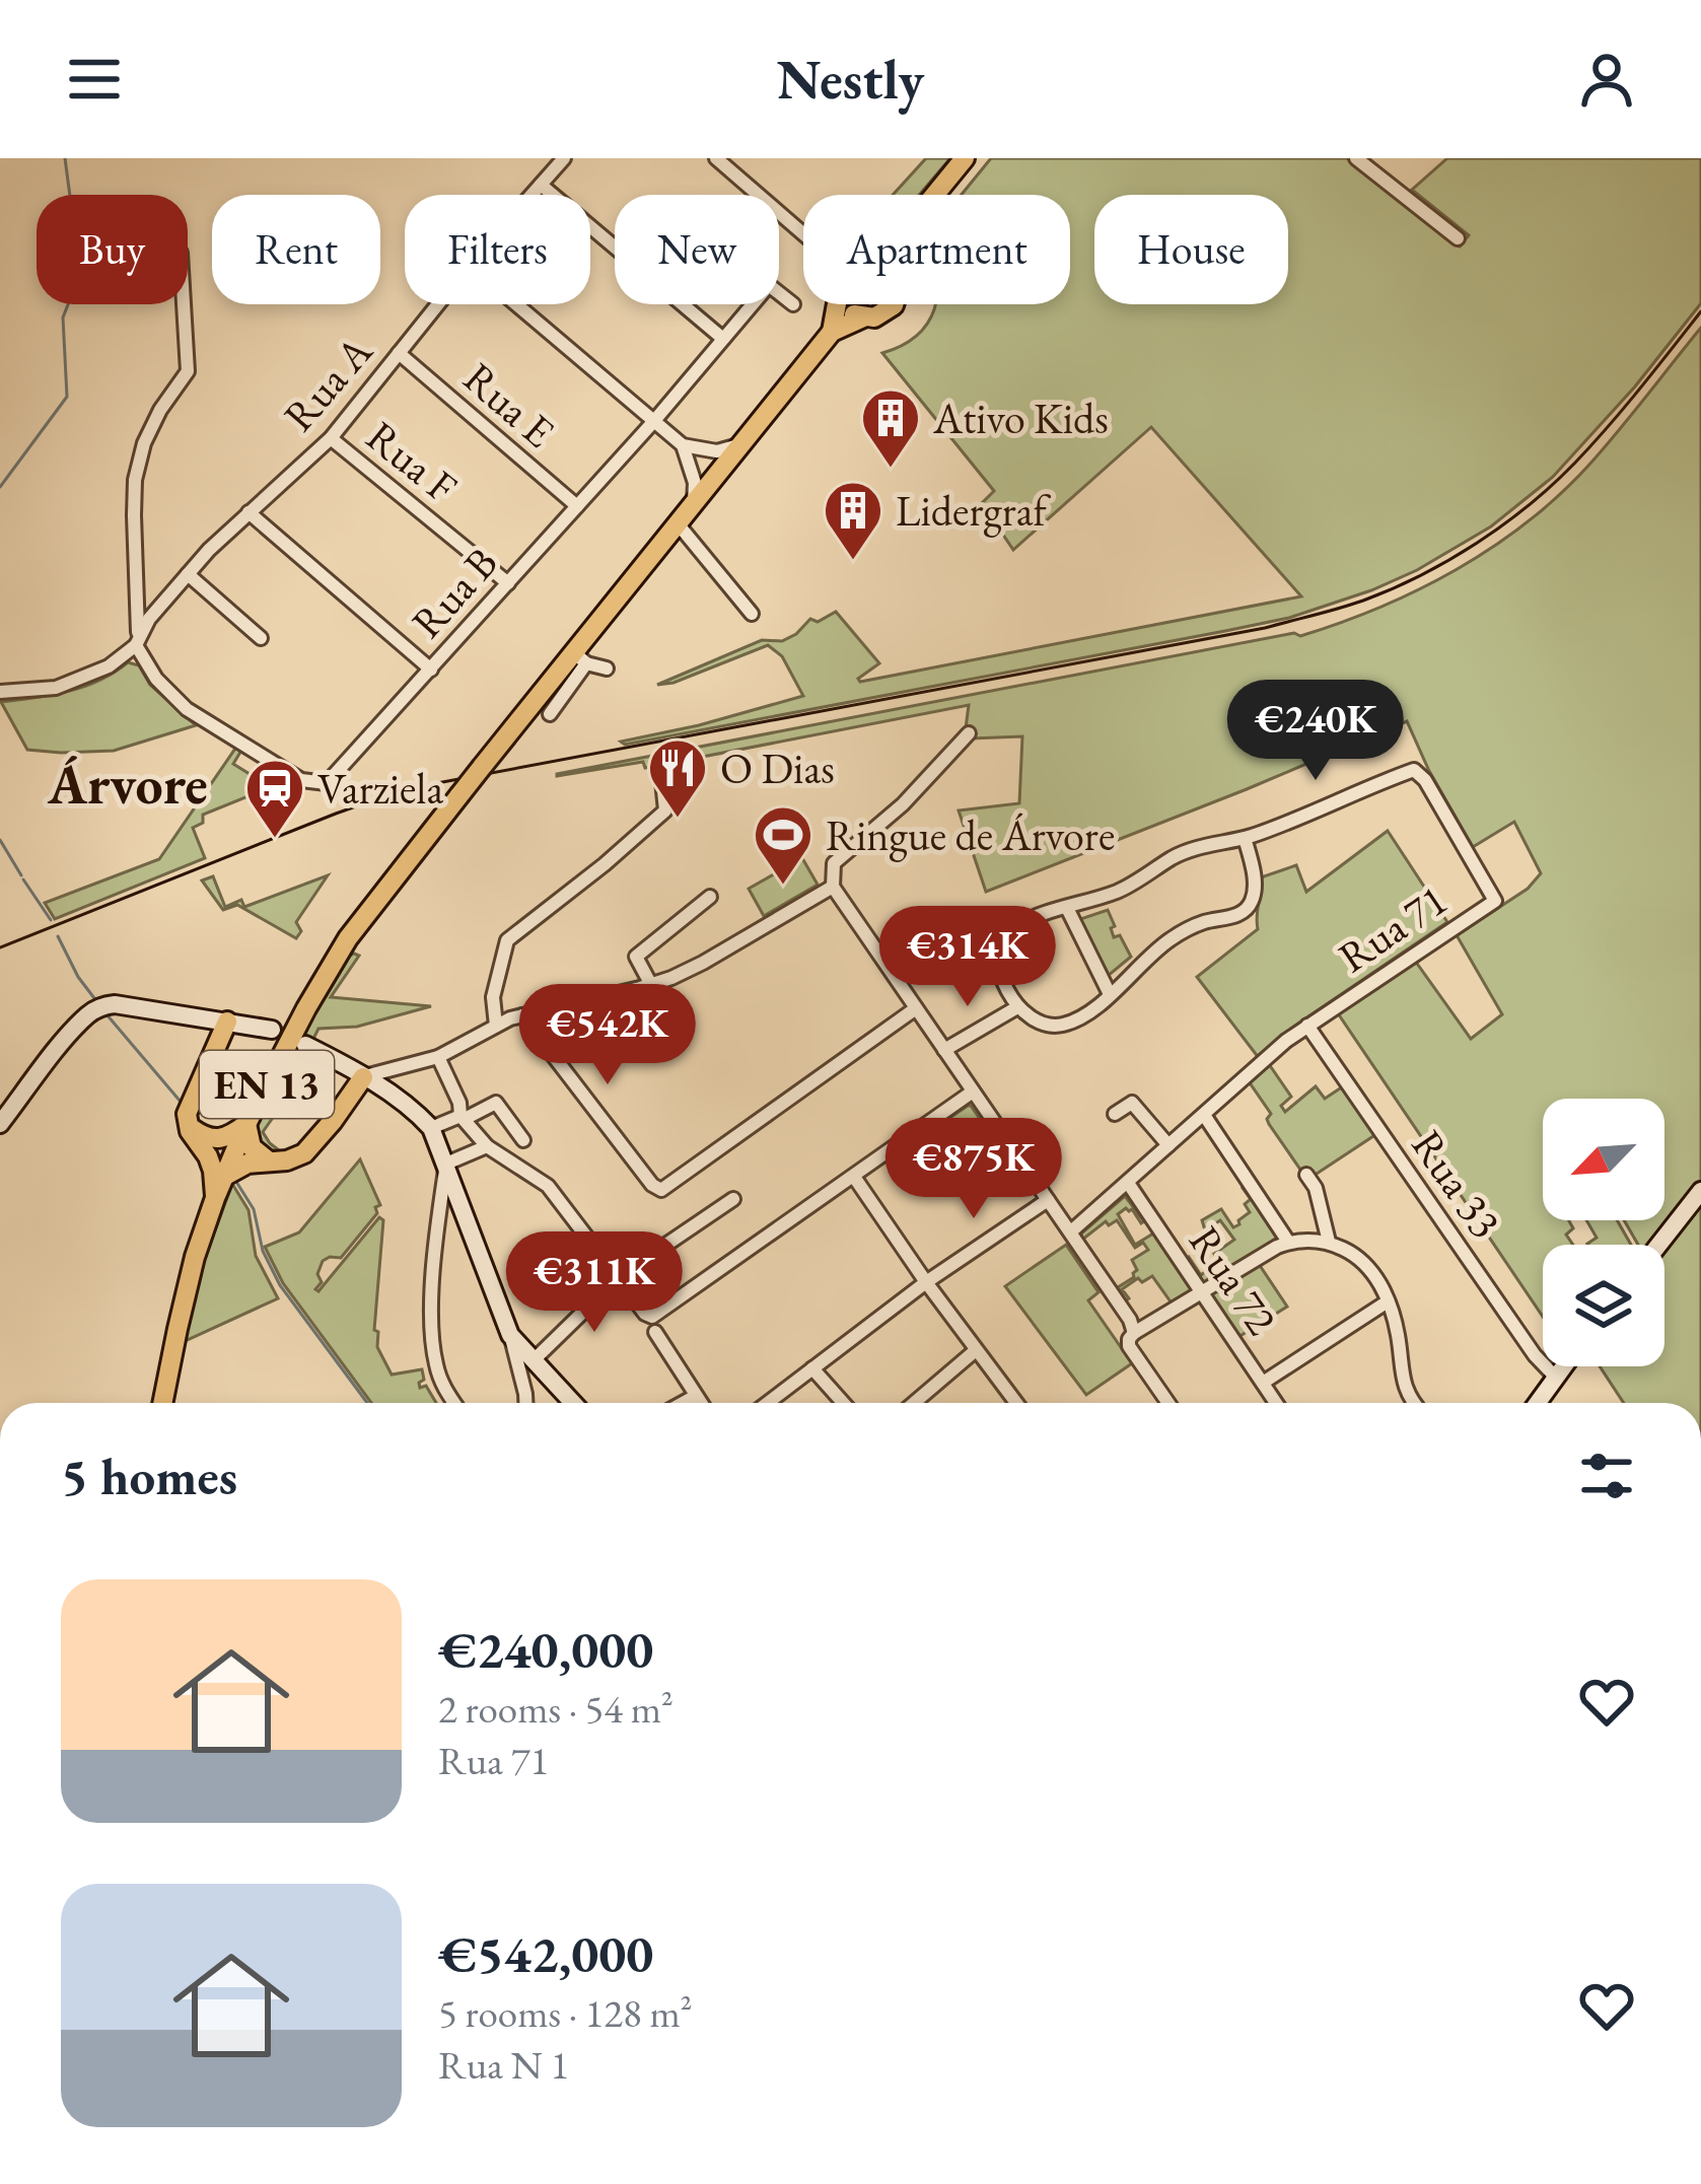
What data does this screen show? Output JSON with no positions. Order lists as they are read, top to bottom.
{
  "streets": {
    "main road": ["EN 13"],
    "street": [
      "Rua A",
      "Rua E",
      "Rua F",
      "Rua B",
      "Rua 71",
      "Rua 33",
      "Rua 72"
    ]
  },
  "crossings": [
    ["Rua A", "Rua E"],
    ["Rua A", "Rua F"],
    ["Rua A", "Rua B"],
    ["Rua E", "Rua B"],
    ["Rua F", "Rua B"],
    ["Rua 71", "Rua 33"],
    ["Rua 71", "Rua 72"]
  ],
  "districts": ["Árvore"],
  "places": {
    "building": ["Ativo Kids", "Lidergraf"],
    "restaurant": ["O Dias"],
    "station": ["Varziela"],
    "sports": ["Ringue de Árvore"]
  },
  "north": "bottom left",
  "page": {
    "header": "Nestly",
    "chip": [
      "Buy",
      "Rent",
      "Filters",
      "New",
      "Apartment",
      "House"
    ],
    "price": [
      "€240K",
      "€314K",
      "€542K",
      "€875K",
      "€311K"
    ],
    "heading": "5 homes",
    "list": [
      {
        "name": "€240,000",
        "note": "2 rooms · 54 m² · Rua 71"
      },
      {
        "name": "€542,000",
        "note": "5 rooms · 128 m² · Rua N 1"
      }
    ]
  }
}
